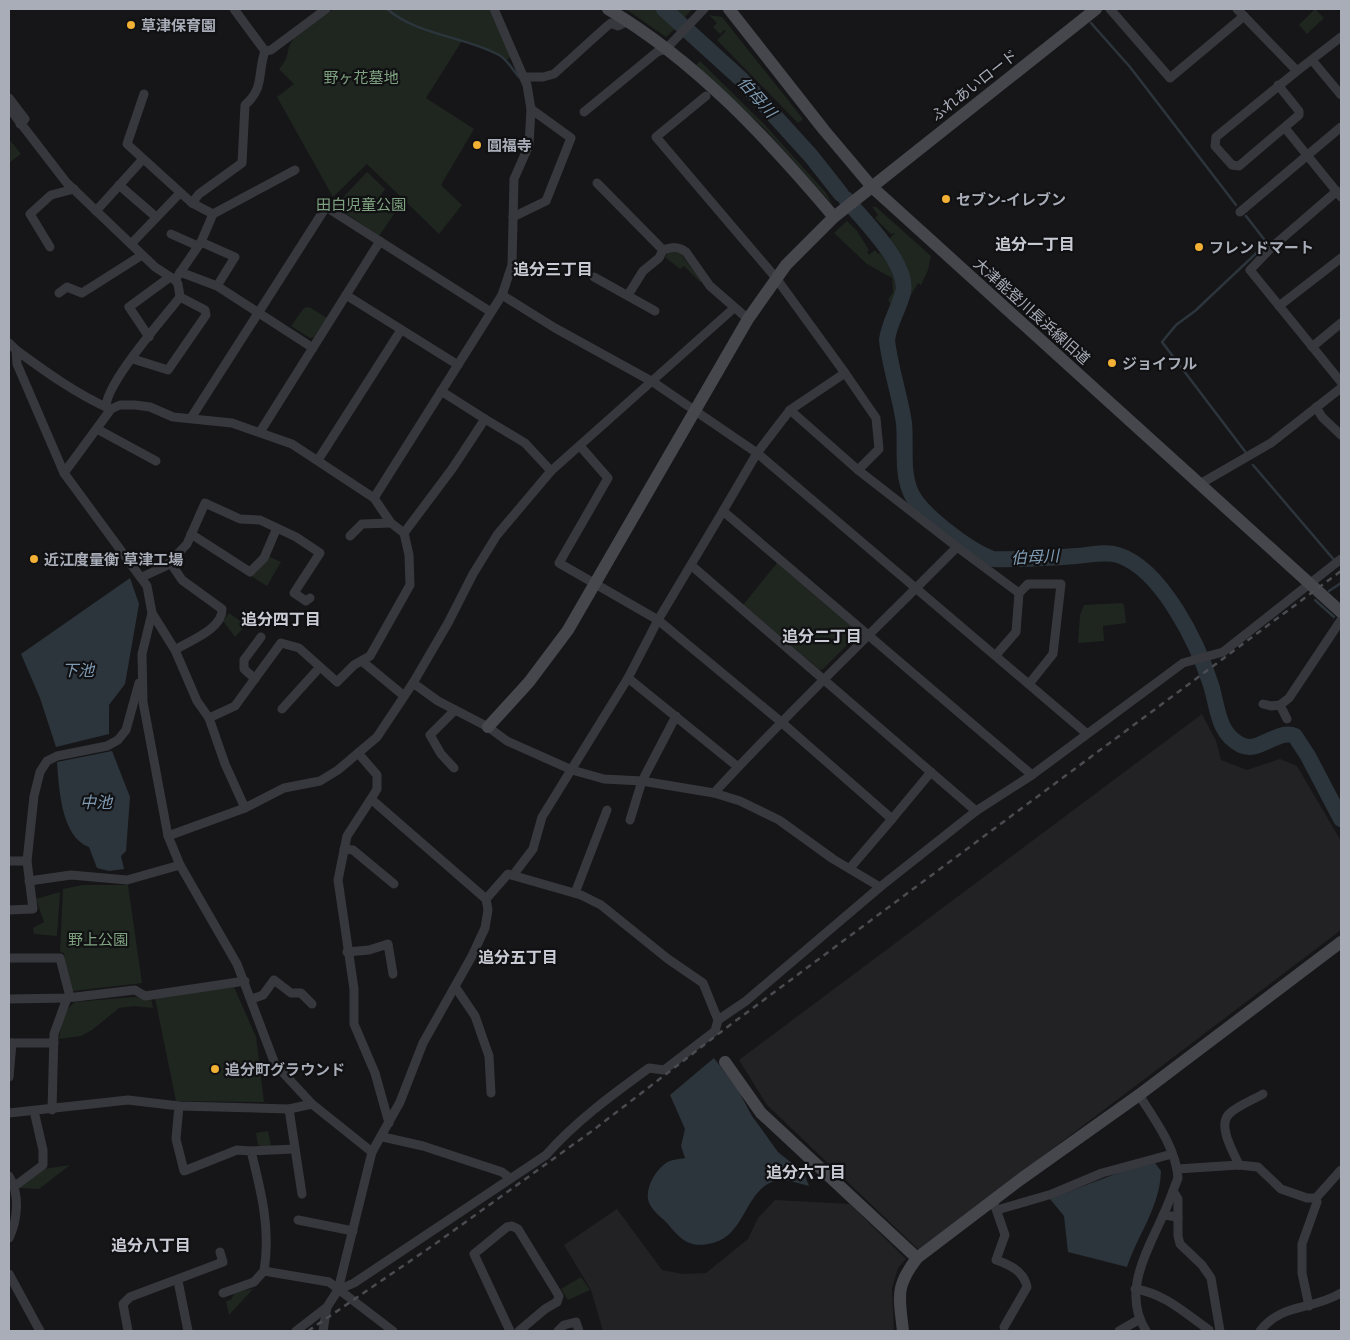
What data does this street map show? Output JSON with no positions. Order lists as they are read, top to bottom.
{
  "streets": {
    "street": ["ふれあいロード", "大津能登川長浜線旧道"]
  },
  "crossings": [
    ["ふれあいロード", "大津能登川長浜線旧道"]
  ],
  "districts": [
    "追分一丁目",
    "追分三丁目",
    "追分四丁目",
    "追分二丁目",
    "追分五丁目",
    "追分六丁目",
    "追分八丁目"
  ],
  "water": ["伯母川", "下池", "中池"],
  "parks": ["野ヶ花墓地", "田白児童公園", "野上公園"],
  "places": [
    "草津保育園",
    "圓福寺",
    "セブン-イレブン",
    "フレンドマート",
    "ジョイフル",
    "近江度量衡 草津工場",
    "追分町グラウンド"
  ]
}
